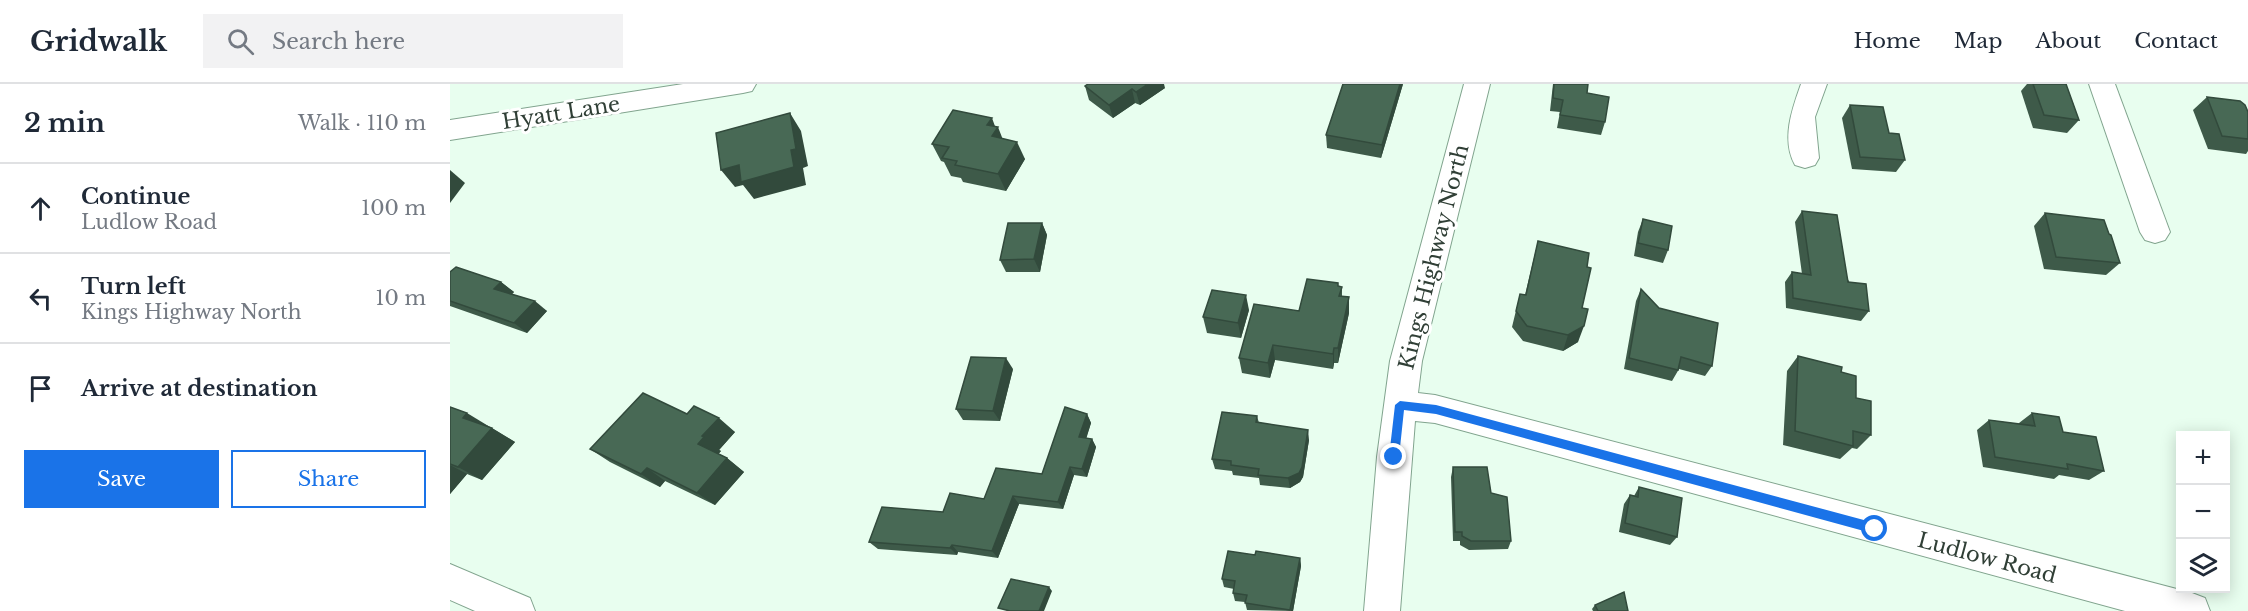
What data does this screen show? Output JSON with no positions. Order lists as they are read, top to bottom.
{
  "streets": {
    "street": ["Hyatt Lane", "Kings Highway North", "Ludlow Road"]
  },
  "crossings": [
    ["Kings Highway North", "Ludlow Road"]
  ],
  "page": {
    "header": "Gridwalk",
    "search": "Search here",
    "nav": [
      "Home",
      "Map",
      "About",
      "Contact"
    ],
    "heading": ["2 min", "Walk · 110 m"],
    "list": [
      ["Continue", "Ludlow Road", "100 m"],
      ["Turn left", "Kings Highway North", "10 m"],
      "Arrive at destination"
    ],
    "map_buttons": ["+", "−"],
    "buttons": ["Save", "Share"]
  }
}
